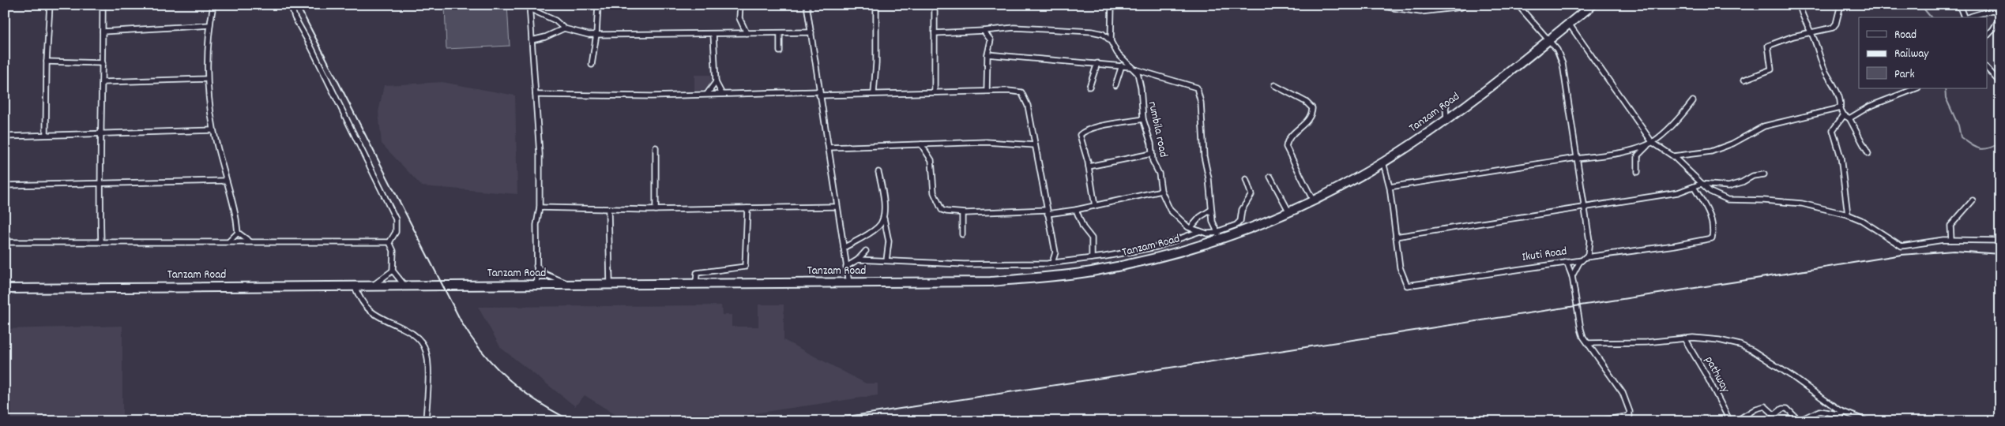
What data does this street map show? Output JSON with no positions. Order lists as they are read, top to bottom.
{
  "streets": {
    "highway": ["Tanzam Road"],
    "street": ["rumbila road", "Ikuti Road", "pathway"]
  },
  "crossings": [
    ["Tanzam Road", "Ikuti Road"]
  ],
  "legend": ["Road", "Railway", "Park"]
}
